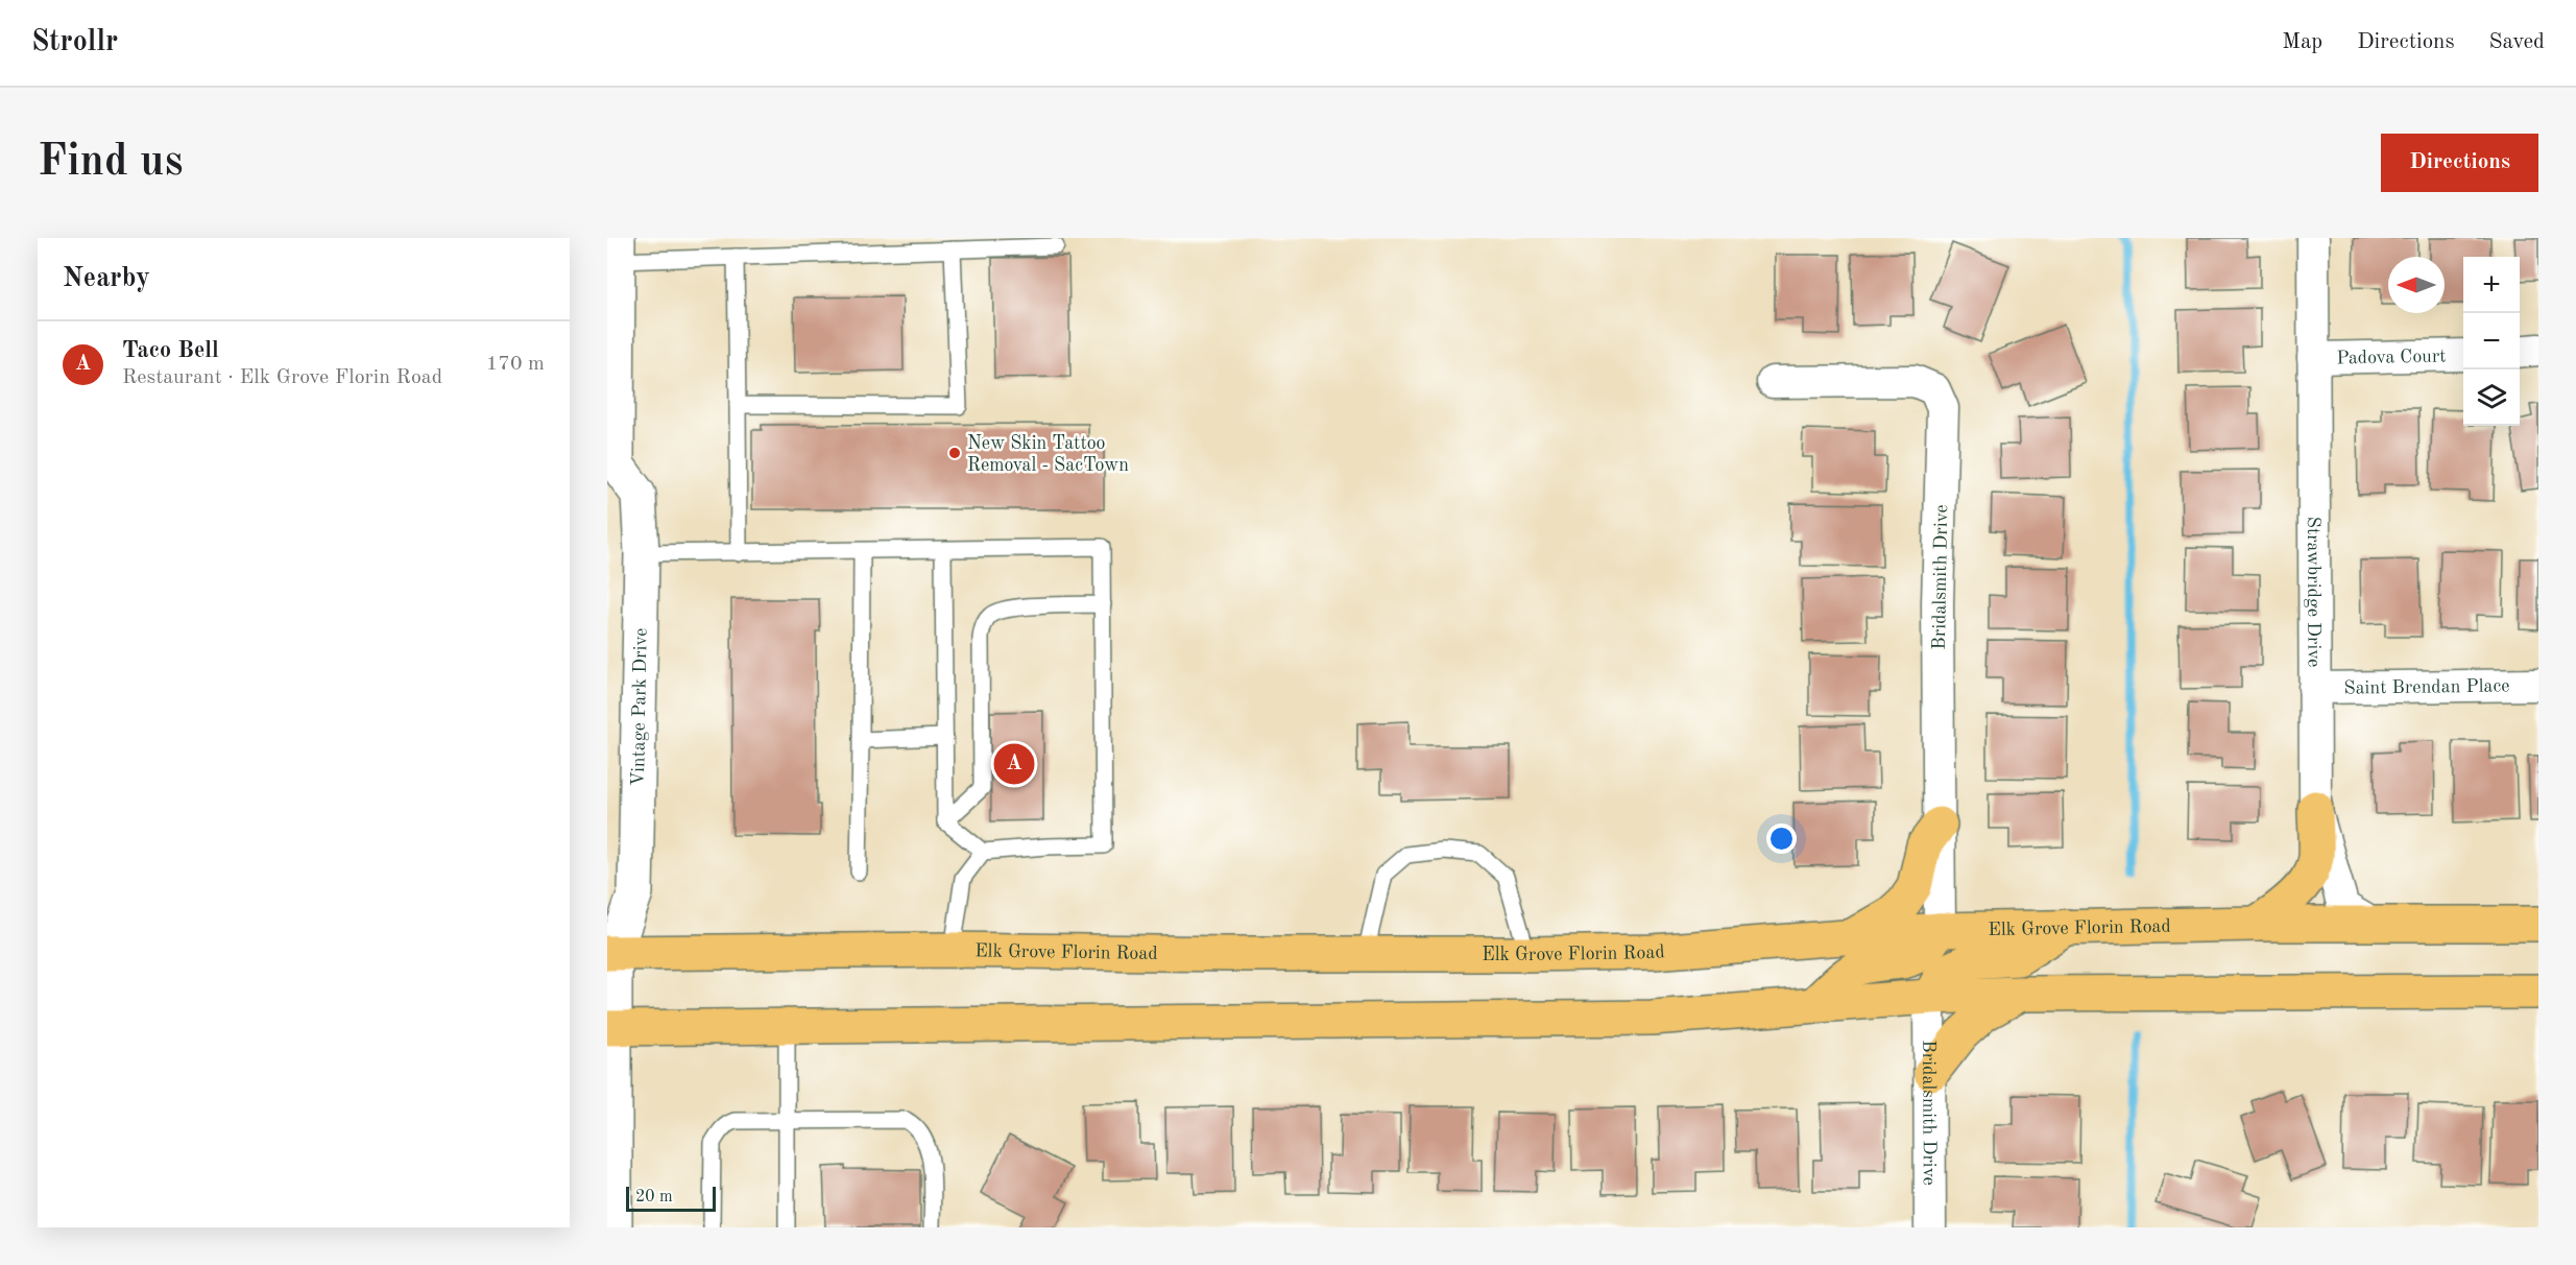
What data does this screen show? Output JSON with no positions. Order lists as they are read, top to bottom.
{
  "streets": {
    "main road": ["Elk Grove Florin Road"],
    "street": [
      "Padova Court",
      "Bridalsmith Drive",
      "Strawbridge Drive",
      "Saint Brendan Place",
      "Vintage Park Drive"
    ]
  },
  "crossings": [
    ["Padova Court", "Strawbridge Drive"],
    ["Bridalsmith Drive", "Elk Grove Florin Road"],
    ["Strawbridge Drive", "Saint Brendan Place"],
    ["Strawbridge Drive", "Elk Grove Florin Road"],
    ["Vintage Park Drive", "Elk Grove Florin Road"]
  ],
  "places": ["New Skin Tattoo Removal - SacTown"],
  "scale_bar": "20 m",
  "north": "left",
  "page": {
    "header": "Strollr",
    "nav": ["Map", "Directions", "Saved"],
    "buttons": "Directions",
    "title": "Find us",
    "heading": "Nearby",
    "map_buttons": ["+", "−"],
    "list": [
      {
        "mark": "A",
        "name": "Taco Bell",
        "note": "Restaurant · Elk Grove Florin Road",
        "value": "170 m"
      }
    ],
    "pins": "A",
    "scale": "20 m"
  }
}
